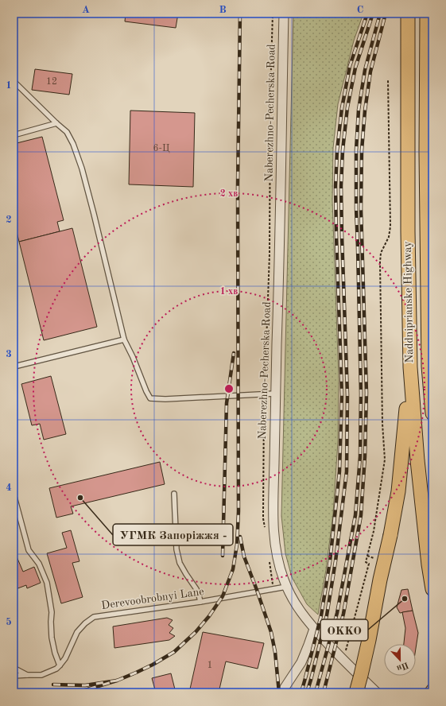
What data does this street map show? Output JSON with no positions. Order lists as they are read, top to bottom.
{
  "streets": {
    "main road": ["Naddniprianske Highway"],
    "street": ["Naberezhno-Pecherska Road"],
    "lane": ["Derevoobrobnyi Lane"]
  },
  "crossings": [
    ["Naberezhno-Pecherska Road", "Derevoobrobnyi Lane"]
  ],
  "places": ["УГМК Запоріжжя -", "OKKO"],
  "house_numbers": ["12", "6-Ц", "1"],
  "north": "bottom",
  "grid": {
    "columns": ["A", "B", "C"],
    "rows": [
      "1",
      "2",
      "3",
      "4",
      "5"
    ]
  },
  "rings": ["2 хв", "1 хв"]
}
